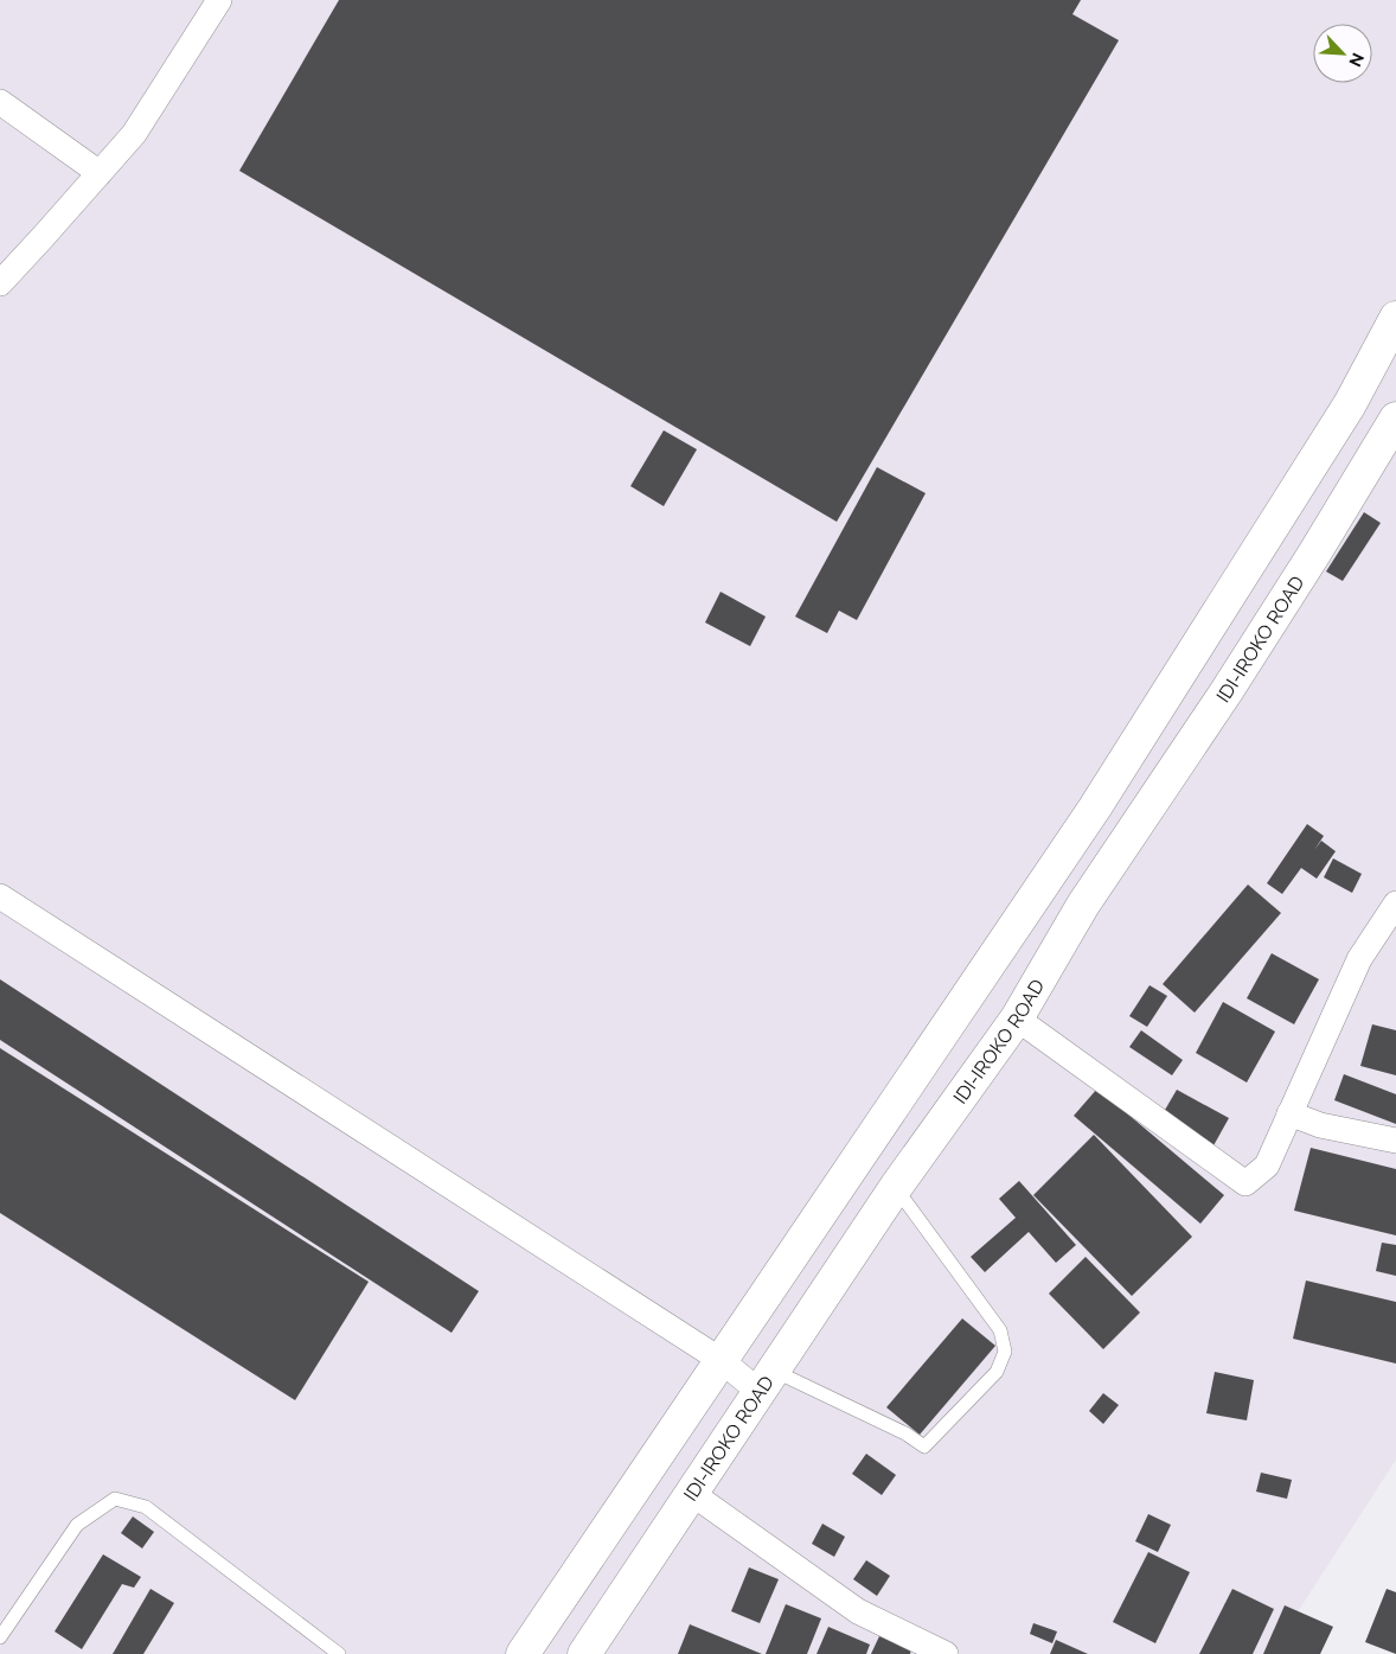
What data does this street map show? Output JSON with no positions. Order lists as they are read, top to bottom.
{
  "streets": {
    "highway": ["IDI-IROKO ROAD"]
  },
  "north": "bottom right"
}
